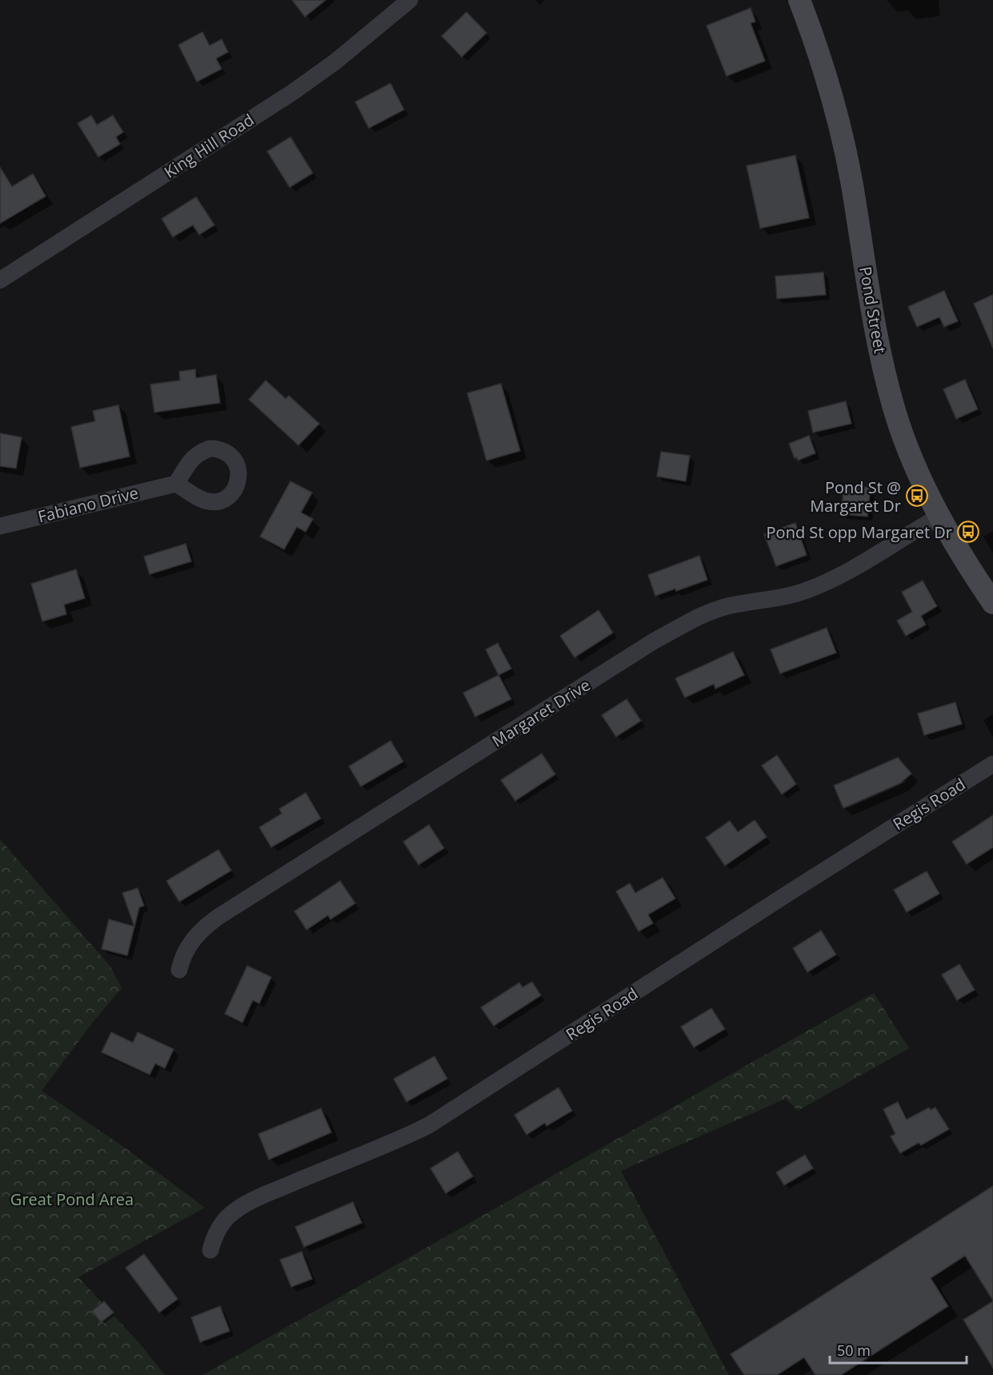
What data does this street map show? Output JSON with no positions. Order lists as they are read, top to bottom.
{
  "streets": {
    "main road": ["Pond Street"],
    "street": [
      "King Hill Road",
      "Fabiano Drive",
      "Margaret Drive",
      "Regis Road"
    ]
  },
  "crossings": [
    ["Pond Street", "Margaret Drive"]
  ],
  "parks": ["Great Pond Area"],
  "places": {
    "bus stop": ["Pond St @ Margaret Dr", "Pond St opp Margaret Dr"]
  },
  "scale_bar": "50 m"
}
